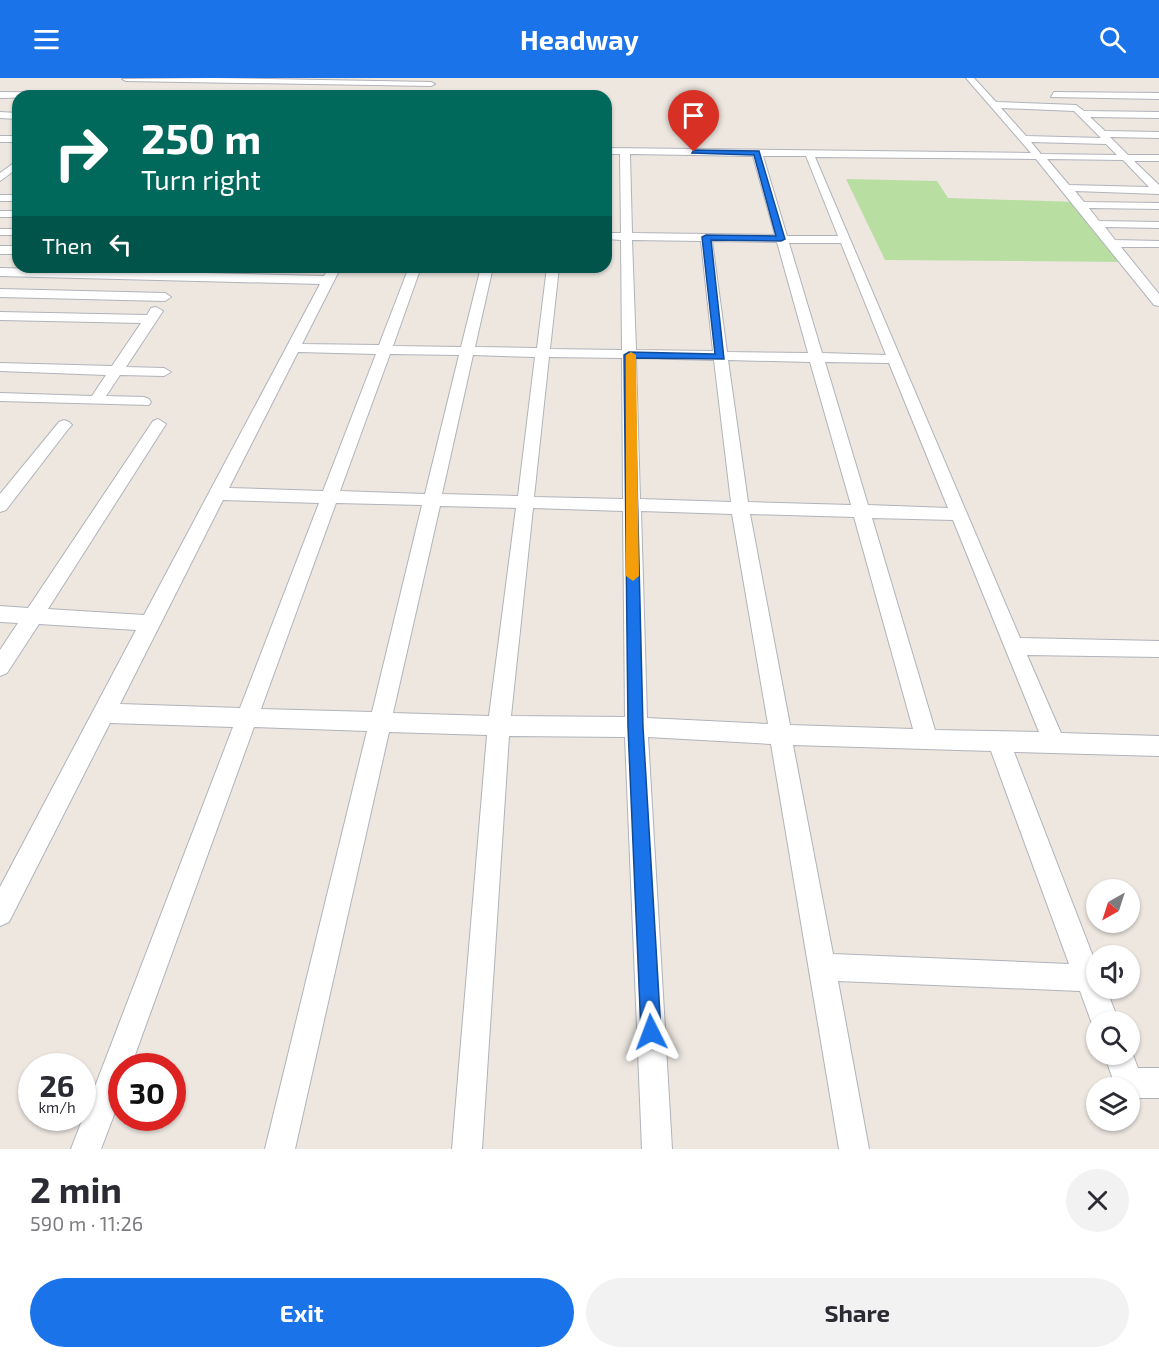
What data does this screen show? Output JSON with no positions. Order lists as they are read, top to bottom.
{
  "north": "bottom left",
  "page": {
    "header": "Headway",
    "turn": ["250 m", "Turn right"],
    "then": "Then",
    "speed": "26 km/h",
    "limit": "30",
    "heading": ["2 min", "590 m · 11:26"],
    "buttons": ["Exit", "Share"]
  }
}
